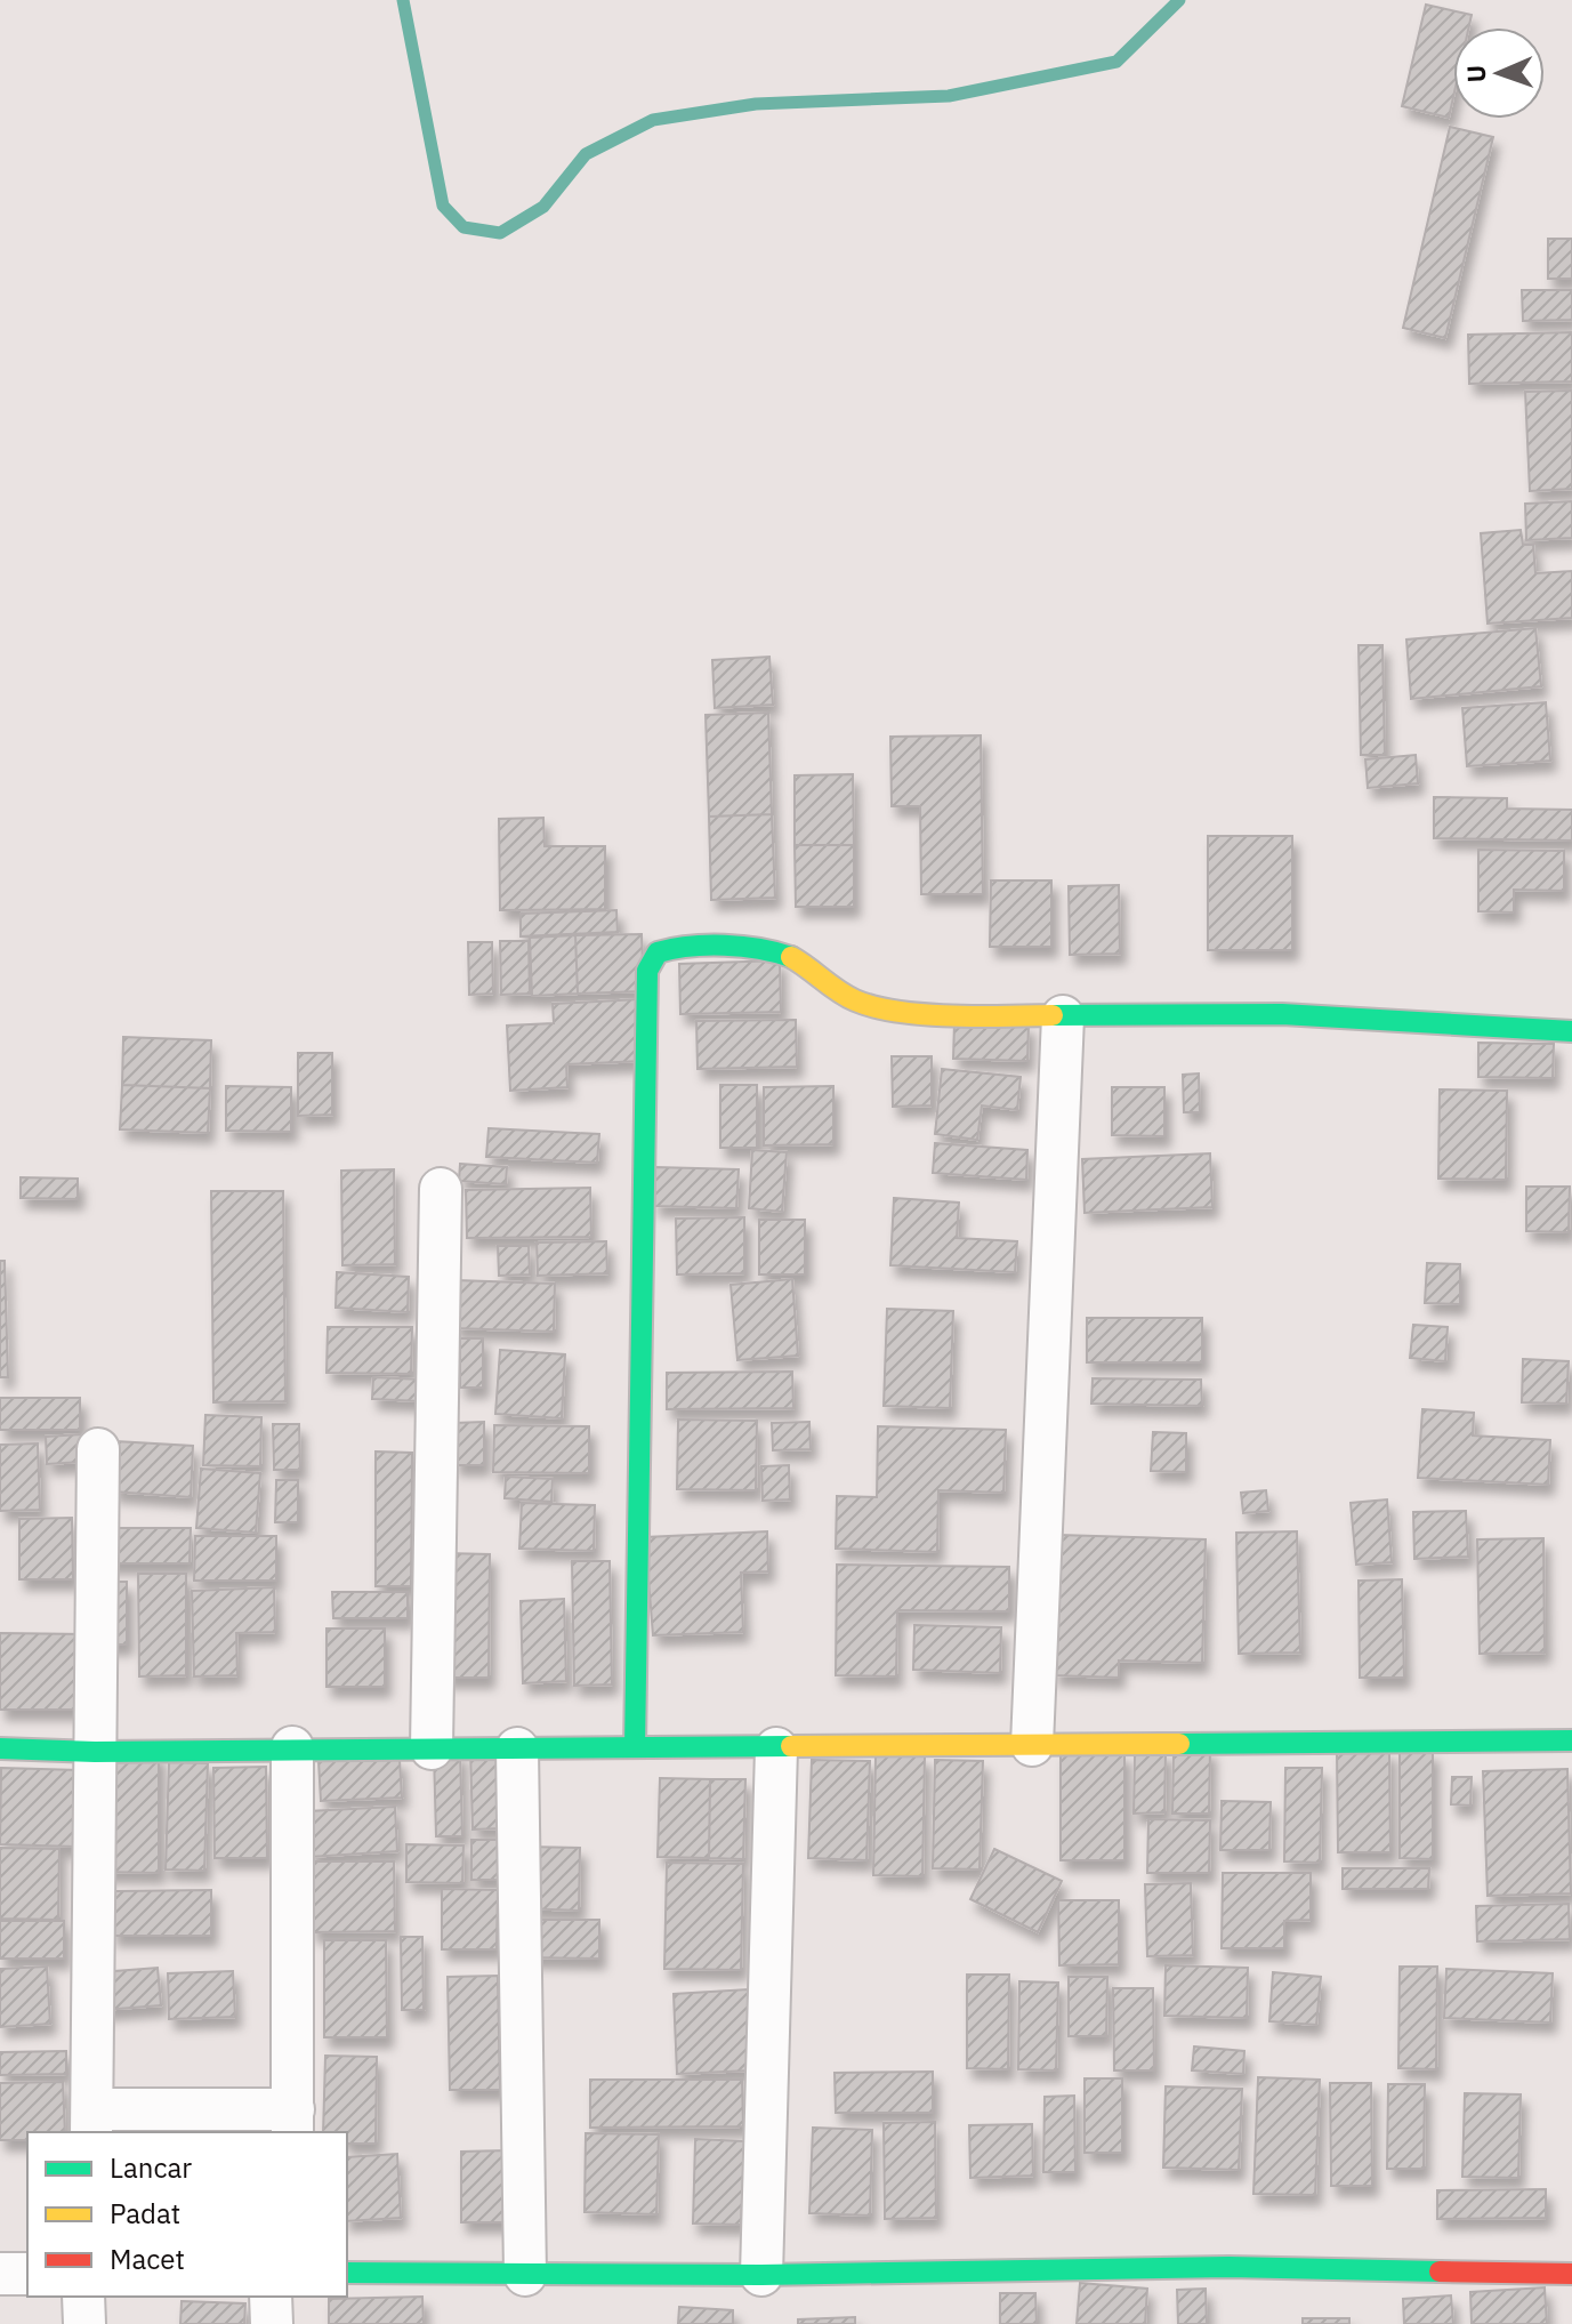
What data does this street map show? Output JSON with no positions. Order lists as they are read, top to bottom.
{
  "legend": ["Lancar", "Padat", "Macet"],
  "north": "left"
}
